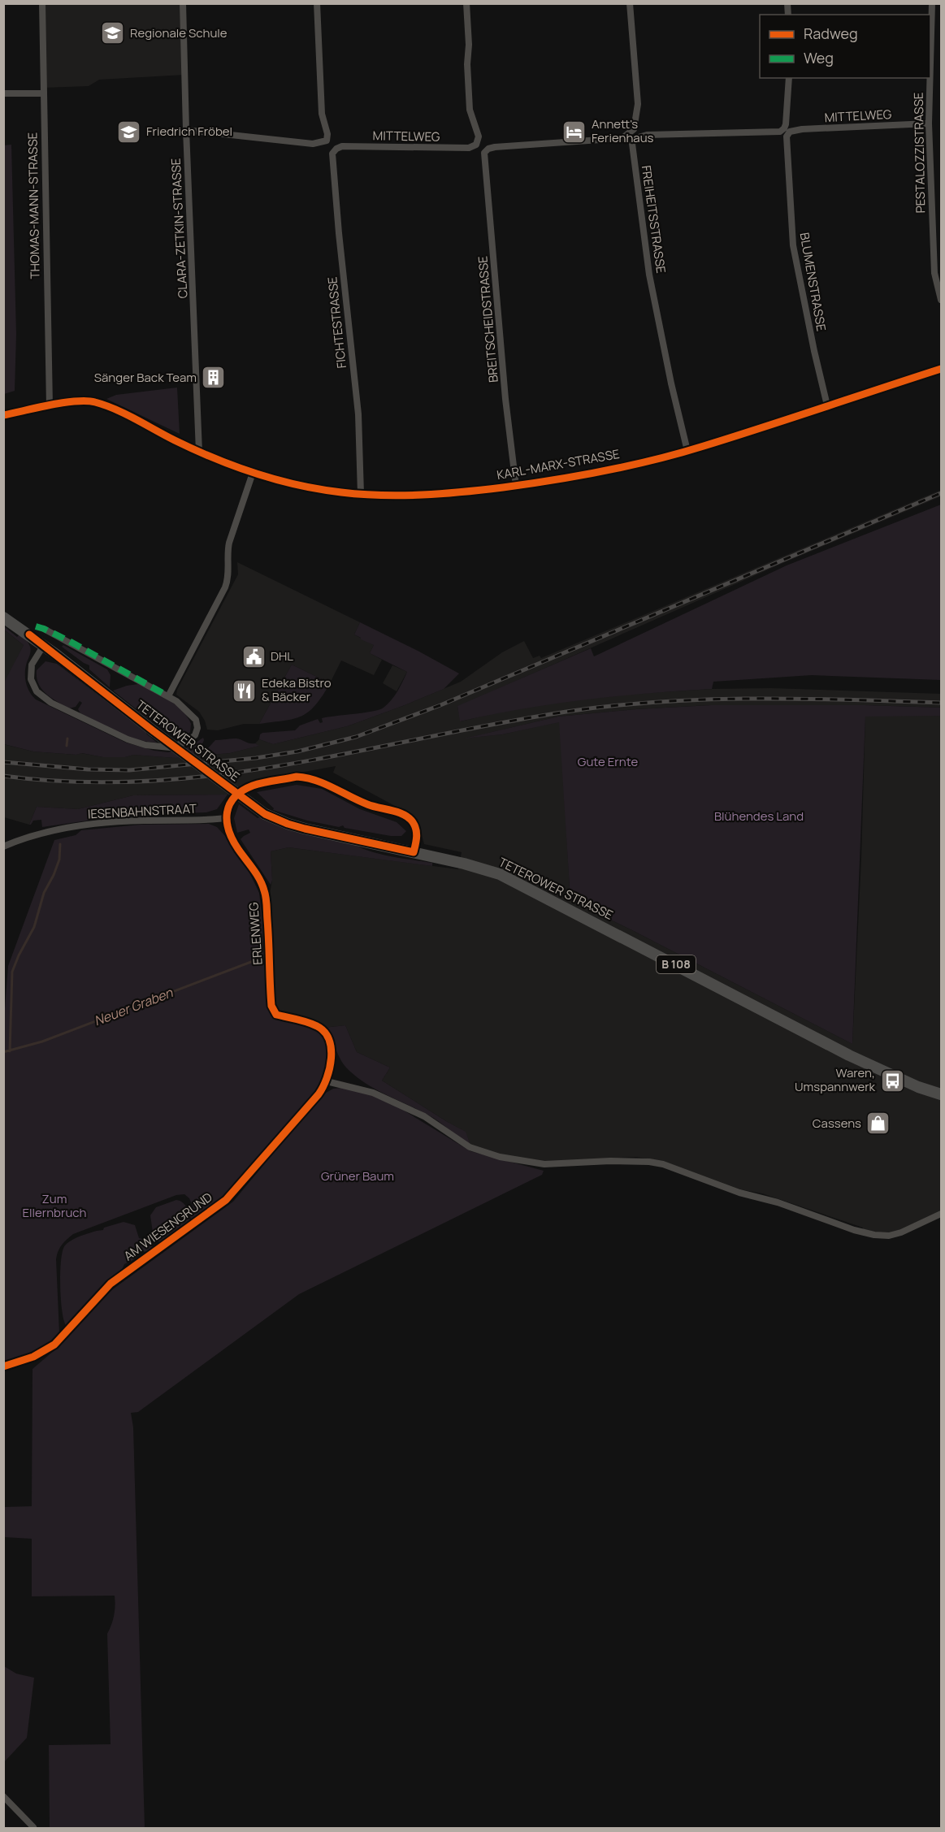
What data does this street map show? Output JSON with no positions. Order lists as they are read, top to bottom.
{
  "streets": {
    "main road": ["TETEROWER STRASSE", "B 108"],
    "street": [
      "MITTELWEG",
      "PESTALOZZISTRASSE",
      "THOMAS-MANN-STRASSE",
      "FREIHEITSSTRASSE",
      "CLARA-ZETKIN-STRASSE",
      "BLUMENSTRASSE",
      "BREITSCHEIDSTRASSE",
      "FICHTESTRASSE",
      "KARL-MARX-STRASSE",
      "IESENBAHNSTRAAT",
      "ERLENWEG",
      "AM WIESENGRUND"
    ]
  },
  "crossings": [
    ["MITTELWEG", "PESTALOZZISTRASSE"],
    ["MITTELWEG", "FREIHEITSSTRASSE"],
    ["MITTELWEG", "BLUMENSTRASSE"],
    ["MITTELWEG", "FICHTESTRASSE"],
    ["THOMAS-MANN-STRASSE", "KARL-MARX-STRASSE"],
    ["FREIHEITSSTRASSE", "BLUMENSTRASSE"],
    ["FREIHEITSSTRASSE", "KARL-MARX-STRASSE"],
    ["CLARA-ZETKIN-STRASSE", "KARL-MARX-STRASSE"],
    ["BLUMENSTRASSE", "KARL-MARX-STRASSE"],
    ["BREITSCHEIDSTRASSE", "KARL-MARX-STRASSE"],
    ["FICHTESTRASSE", "KARL-MARX-STRASSE"],
    ["IESENBAHNSTRAAT", "ERLENWEG"],
    ["ERLENWEG", "AM WIESENGRUND"]
  ],
  "water": ["Neuer Graben"],
  "parks": [
    "Gute Ernte",
    "Blühendes Land",
    "Grüner Baum",
    "Zum Ellernbruch"
  ],
  "places": {
    "school or university": ["Regionale Schule", "Friedrich Fröbel"],
    "hotel": ["Annett's Ferienhaus"],
    "building": ["Sänger Back Team"],
    "public building": ["DHL"],
    "restaurant": ["Edeka Bistro & Bäcker"],
    "bus stop": ["Waren, Umspannwerk"],
    "shop": ["Cassens"]
  },
  "legend": ["Radweg", "Weg"]
}
